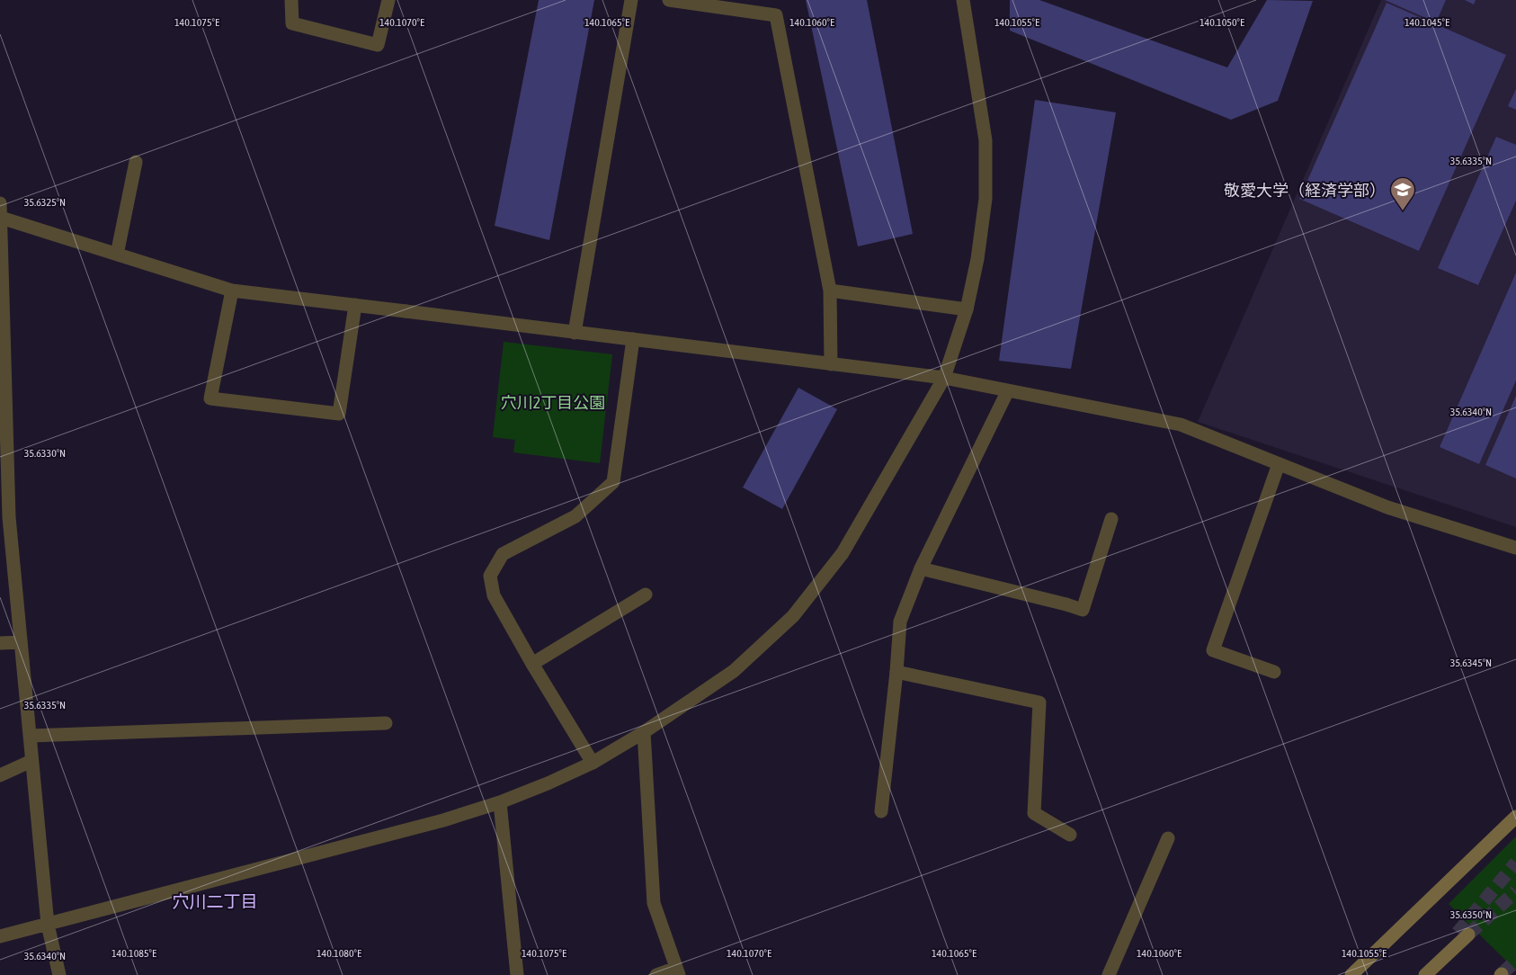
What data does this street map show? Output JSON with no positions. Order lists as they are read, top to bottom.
{
  "districts": ["穴川二丁目"],
  "parks": ["穴川2丁目公園"],
  "places": {
    "school or university": ["敬愛大学（経済学部）"]
  },
  "coordinates": [
    "140.1060°E",
    "140.1050°E",
    "140.1045°E",
    "140.1075°E",
    "140.1070°E",
    "140.1065°E",
    "140.1055°E",
    "35.6335°N",
    "35.6325°N",
    "35.6340°N",
    "35.6330°N",
    "35.6345°N",
    "35.6350°N",
    "140.1085°E",
    "140.1080°E"
  ]
}
